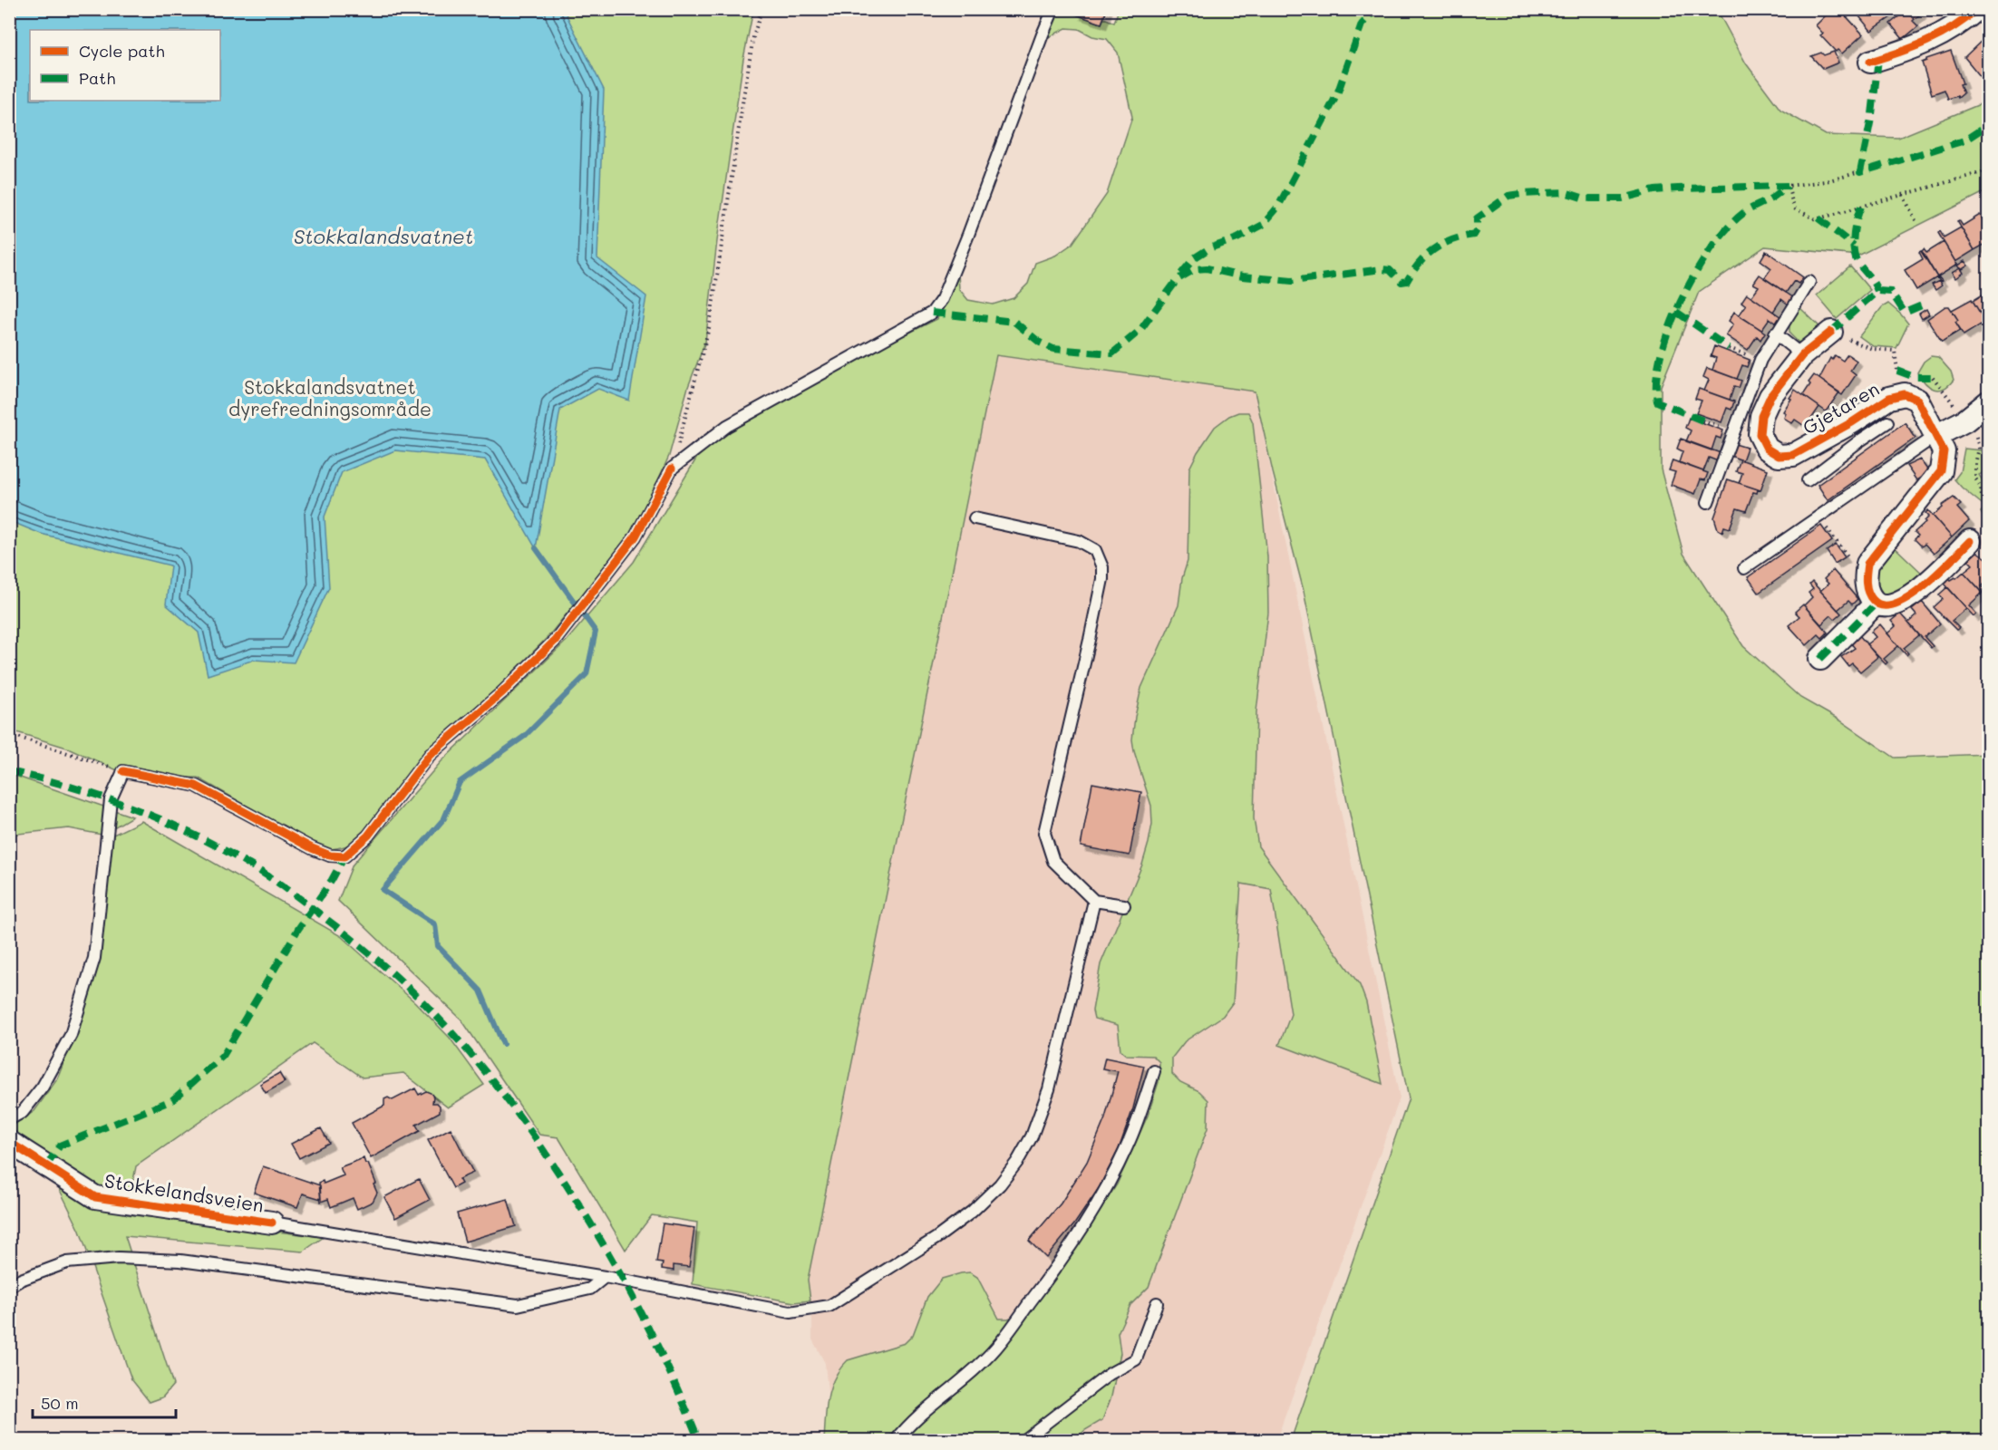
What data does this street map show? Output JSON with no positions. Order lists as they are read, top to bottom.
{
  "streets": {
    "street": ["Gjetaren", "Stokkelandsveien"]
  },
  "water": ["Stokkalandsvatnet"],
  "parks": ["Stokkalandsvatnet dyrefredningsområde"],
  "legend": ["Cycle path", "Path"],
  "scale_bar": "50 m"
}
